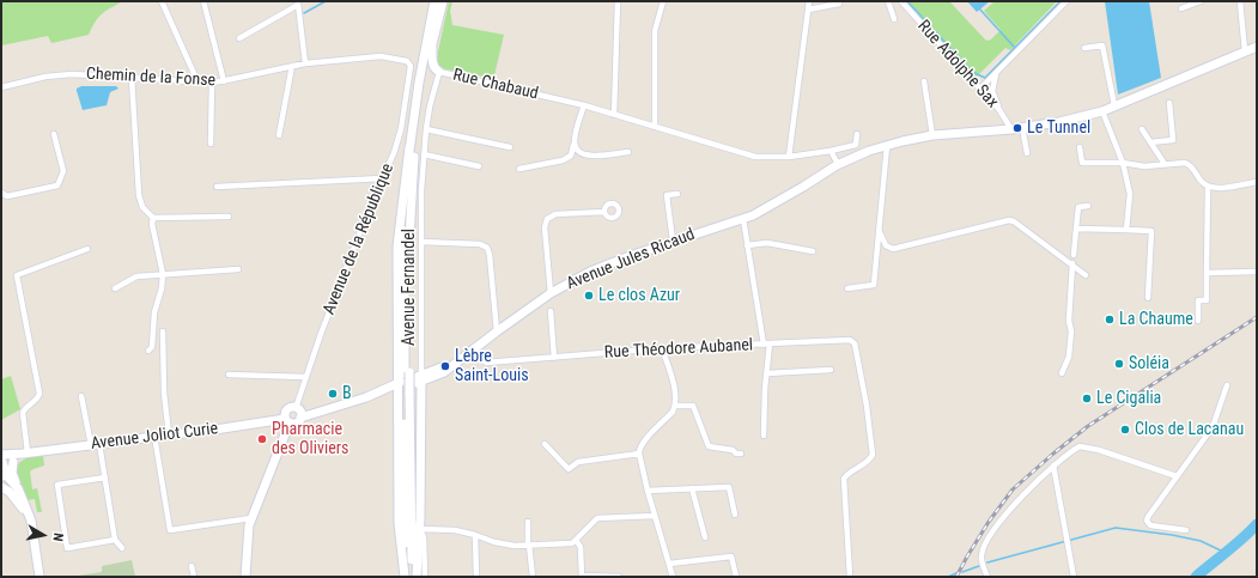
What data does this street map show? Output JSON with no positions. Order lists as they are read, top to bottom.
{
  "streets": {
    "street": [
      "Rue Adolphe Sax",
      "Chemin de la Fonse",
      "Rue Chabaud",
      "Avenue de la République",
      "Avenue Jules Ricaud",
      "Avenue Fernandel",
      "Rue Théodore Aubanel",
      "Avenue Joliot Curie"
    ]
  },
  "crossings": [
    ["Rue Adolphe Sax", "Avenue Jules Ricaud"],
    ["Chemin de la Fonse", "Avenue de la République"],
    ["Rue Chabaud", "Avenue Jules Ricaud"],
    ["Rue Chabaud", "Avenue Fernandel"],
    ["Avenue de la République", "Avenue Jules Ricaud"],
    ["Avenue de la République", "Avenue Joliot Curie"],
    ["Avenue Jules Ricaud", "Avenue Fernandel"],
    ["Avenue Jules Ricaud", "Rue Théodore Aubanel"],
    ["Avenue Jules Ricaud", "Avenue Joliot Curie"]
  ],
  "places": [
    "Le Tunnel",
    "Le clos Azur",
    "La Chaume",
    "Soléia",
    "Lèbre Saint-Louis",
    "B",
    "Le Cigalia",
    "Clos de Lacanau",
    "Pharmacie des Oliviers"
  ],
  "north": "right"
}
